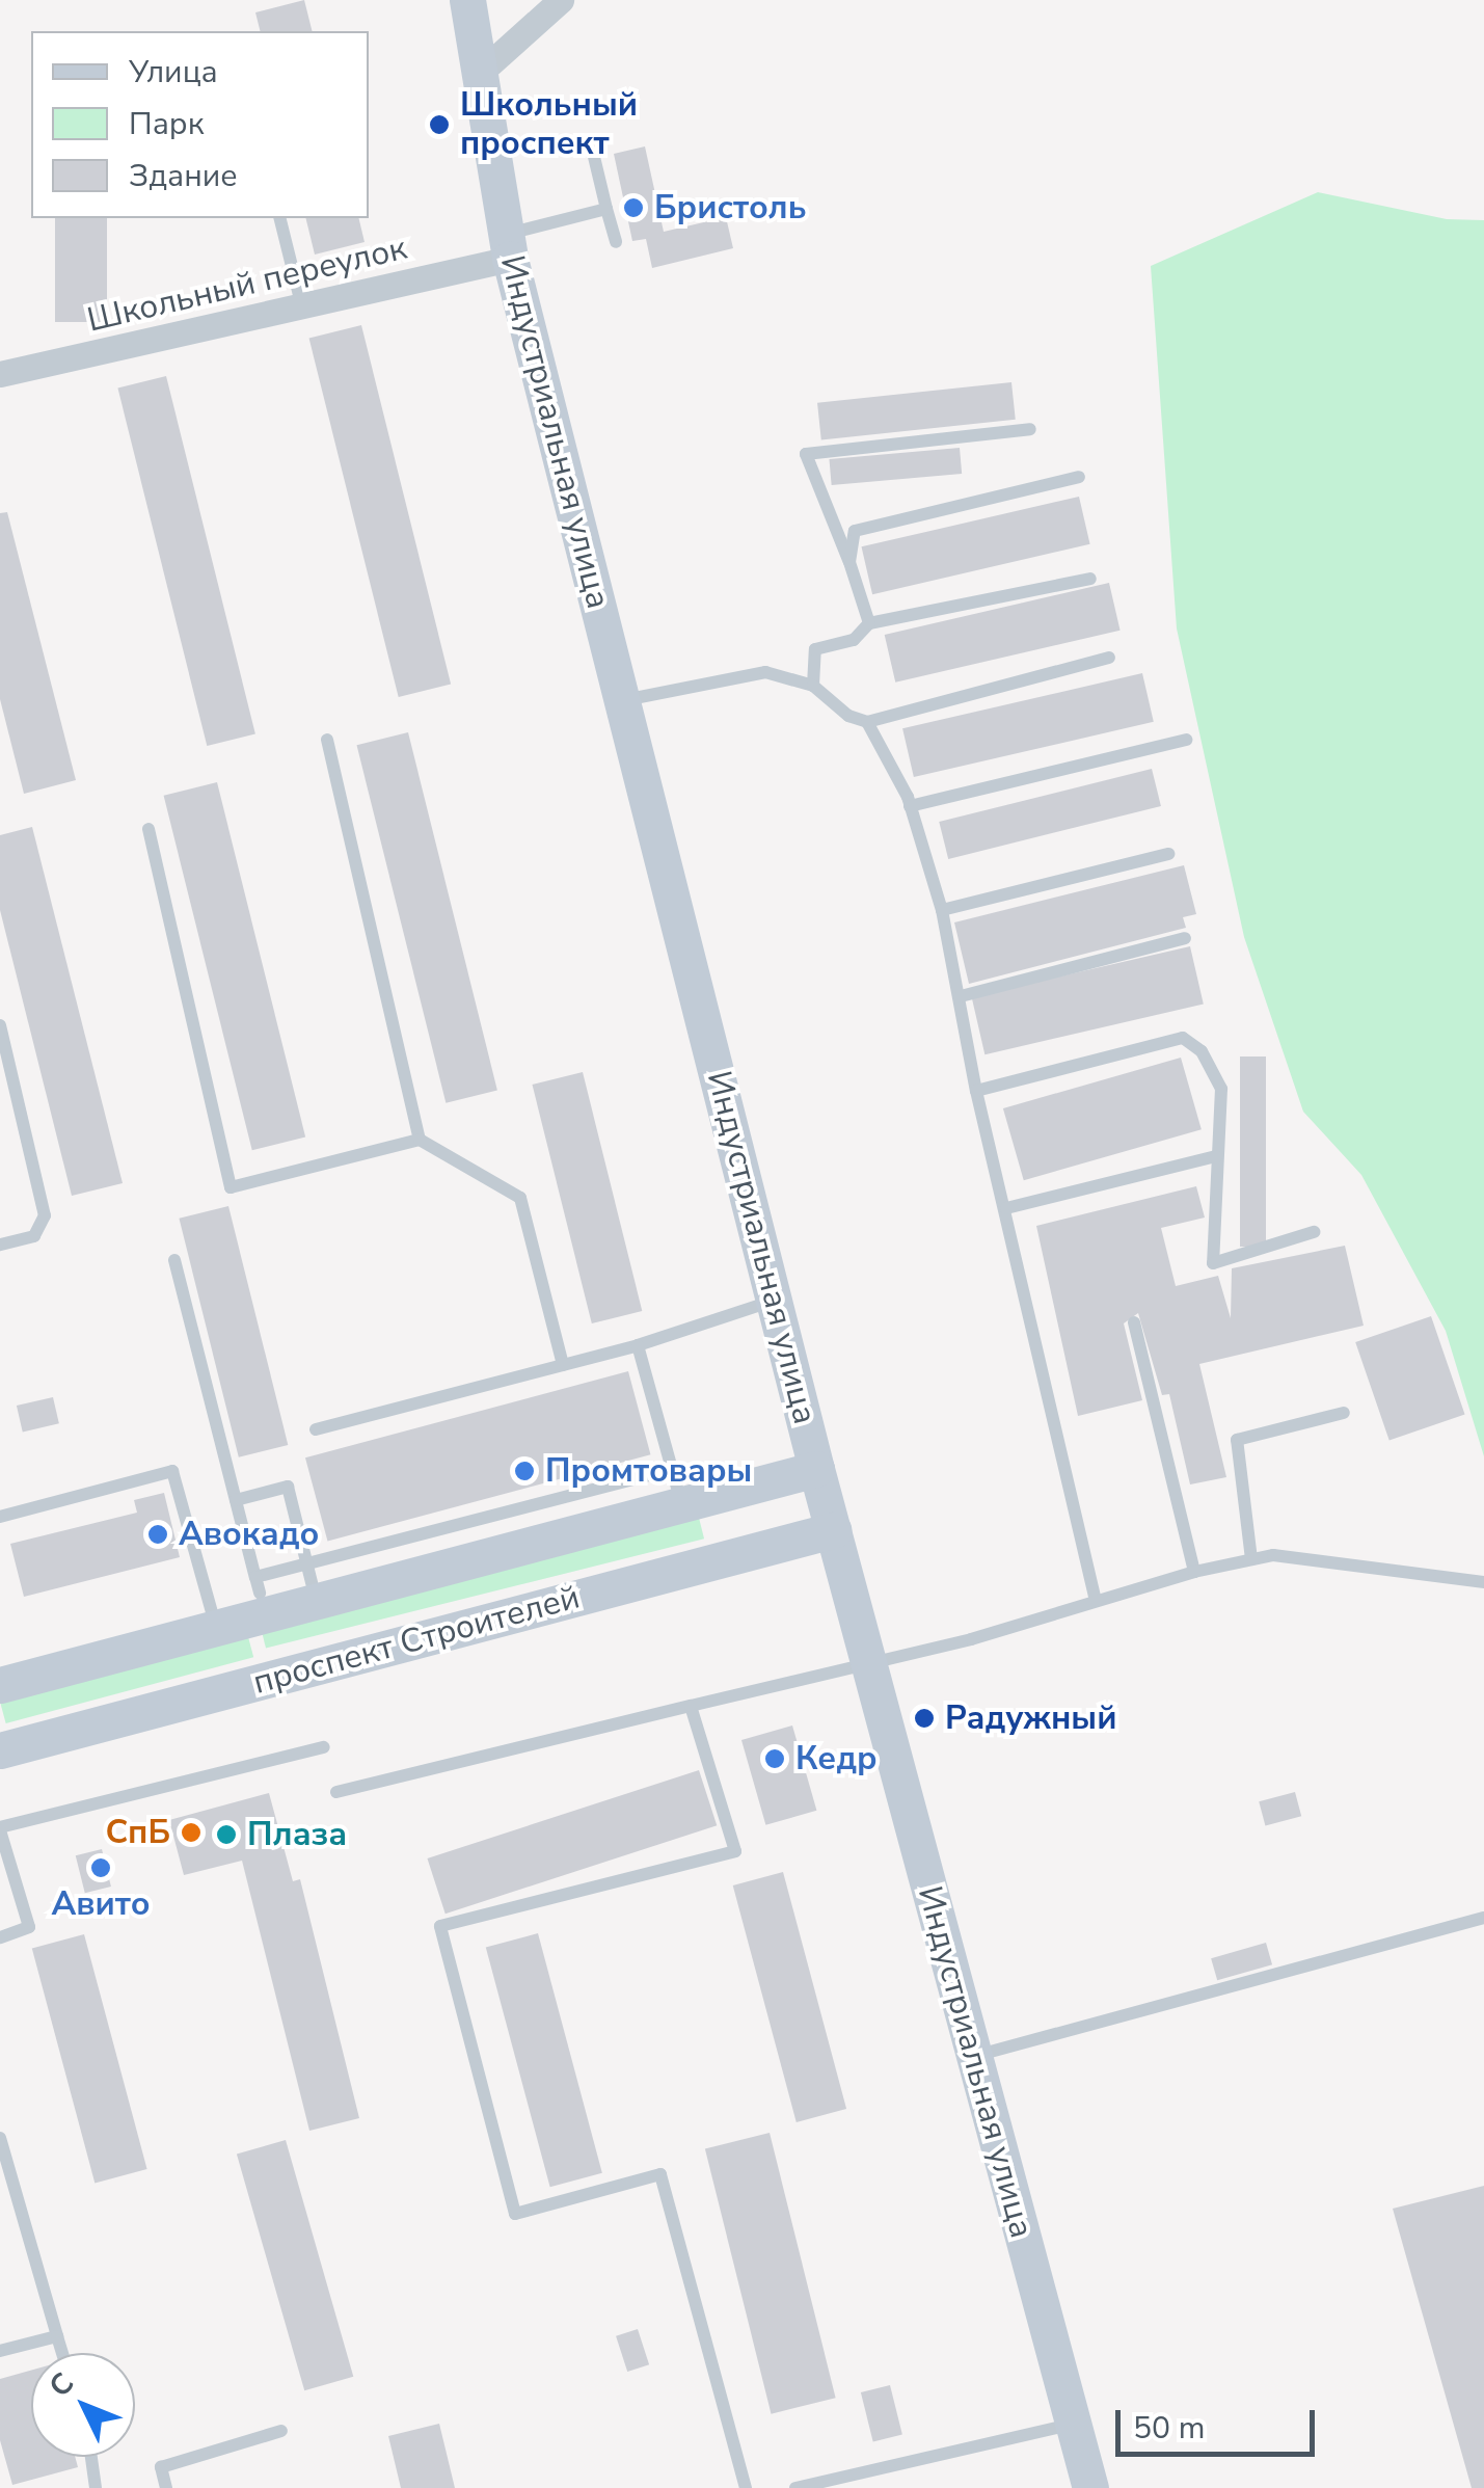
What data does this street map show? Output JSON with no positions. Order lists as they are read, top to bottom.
{
  "streets": {
    "street": ["Школьный переулок", "Индустриальная улица", "проспект Строителей"]
  },
  "crossings": [
    ["Школьный переулок", "Индустриальная улица"],
    ["Индустриальная улица", "проспект Строителей"]
  ],
  "places": [
    "Школьный проспект",
    "Бристоль",
    "Промтовары",
    "Авокадо",
    "Радужный",
    "Кедр",
    "СпБ",
    "Плаза",
    "Авито"
  ],
  "legend": ["Улица", "Парк", "Здание"],
  "scale_bar": "50 m",
  "north": "top left"
}
